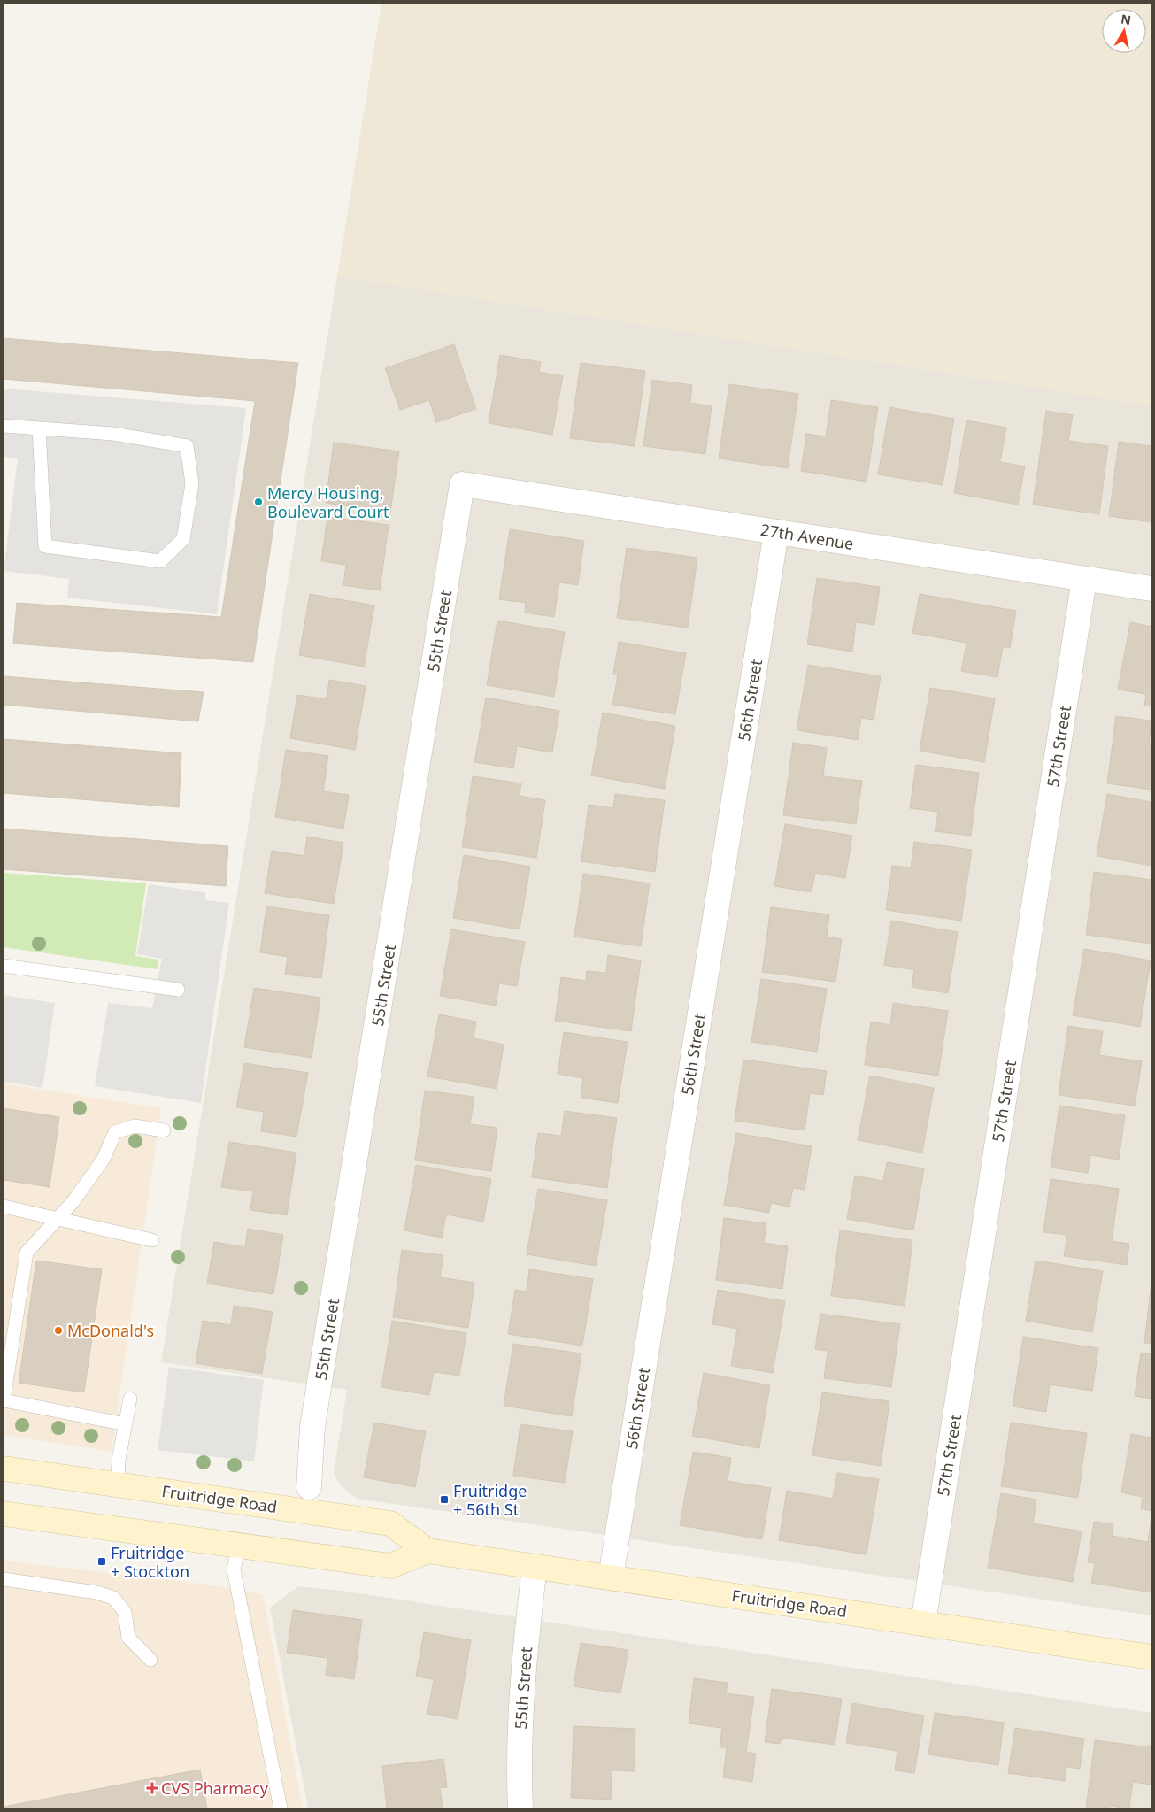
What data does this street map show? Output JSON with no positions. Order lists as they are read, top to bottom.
{
  "streets": {
    "main road": ["Fruitridge Road"],
    "street": [
      "27th Avenue",
      "55th Street",
      "56th Street",
      "57th Street"
    ]
  },
  "crossings": [
    ["27th Avenue", "55th Street"],
    ["27th Avenue", "56th Street"],
    ["27th Avenue", "57th Street"],
    ["55th Street", "Fruitridge Road"],
    ["56th Street", "Fruitridge Road"],
    ["57th Street", "Fruitridge Road"]
  ],
  "places": {
    "other": ["Mercy Housing, Boulevard Court", "McDonald's"],
    "transit": ["Fruitridge + 56th St", "Fruitridge + Stockton"],
    "health": ["CVS Pharmacy"]
  },
  "north": "top"
}
